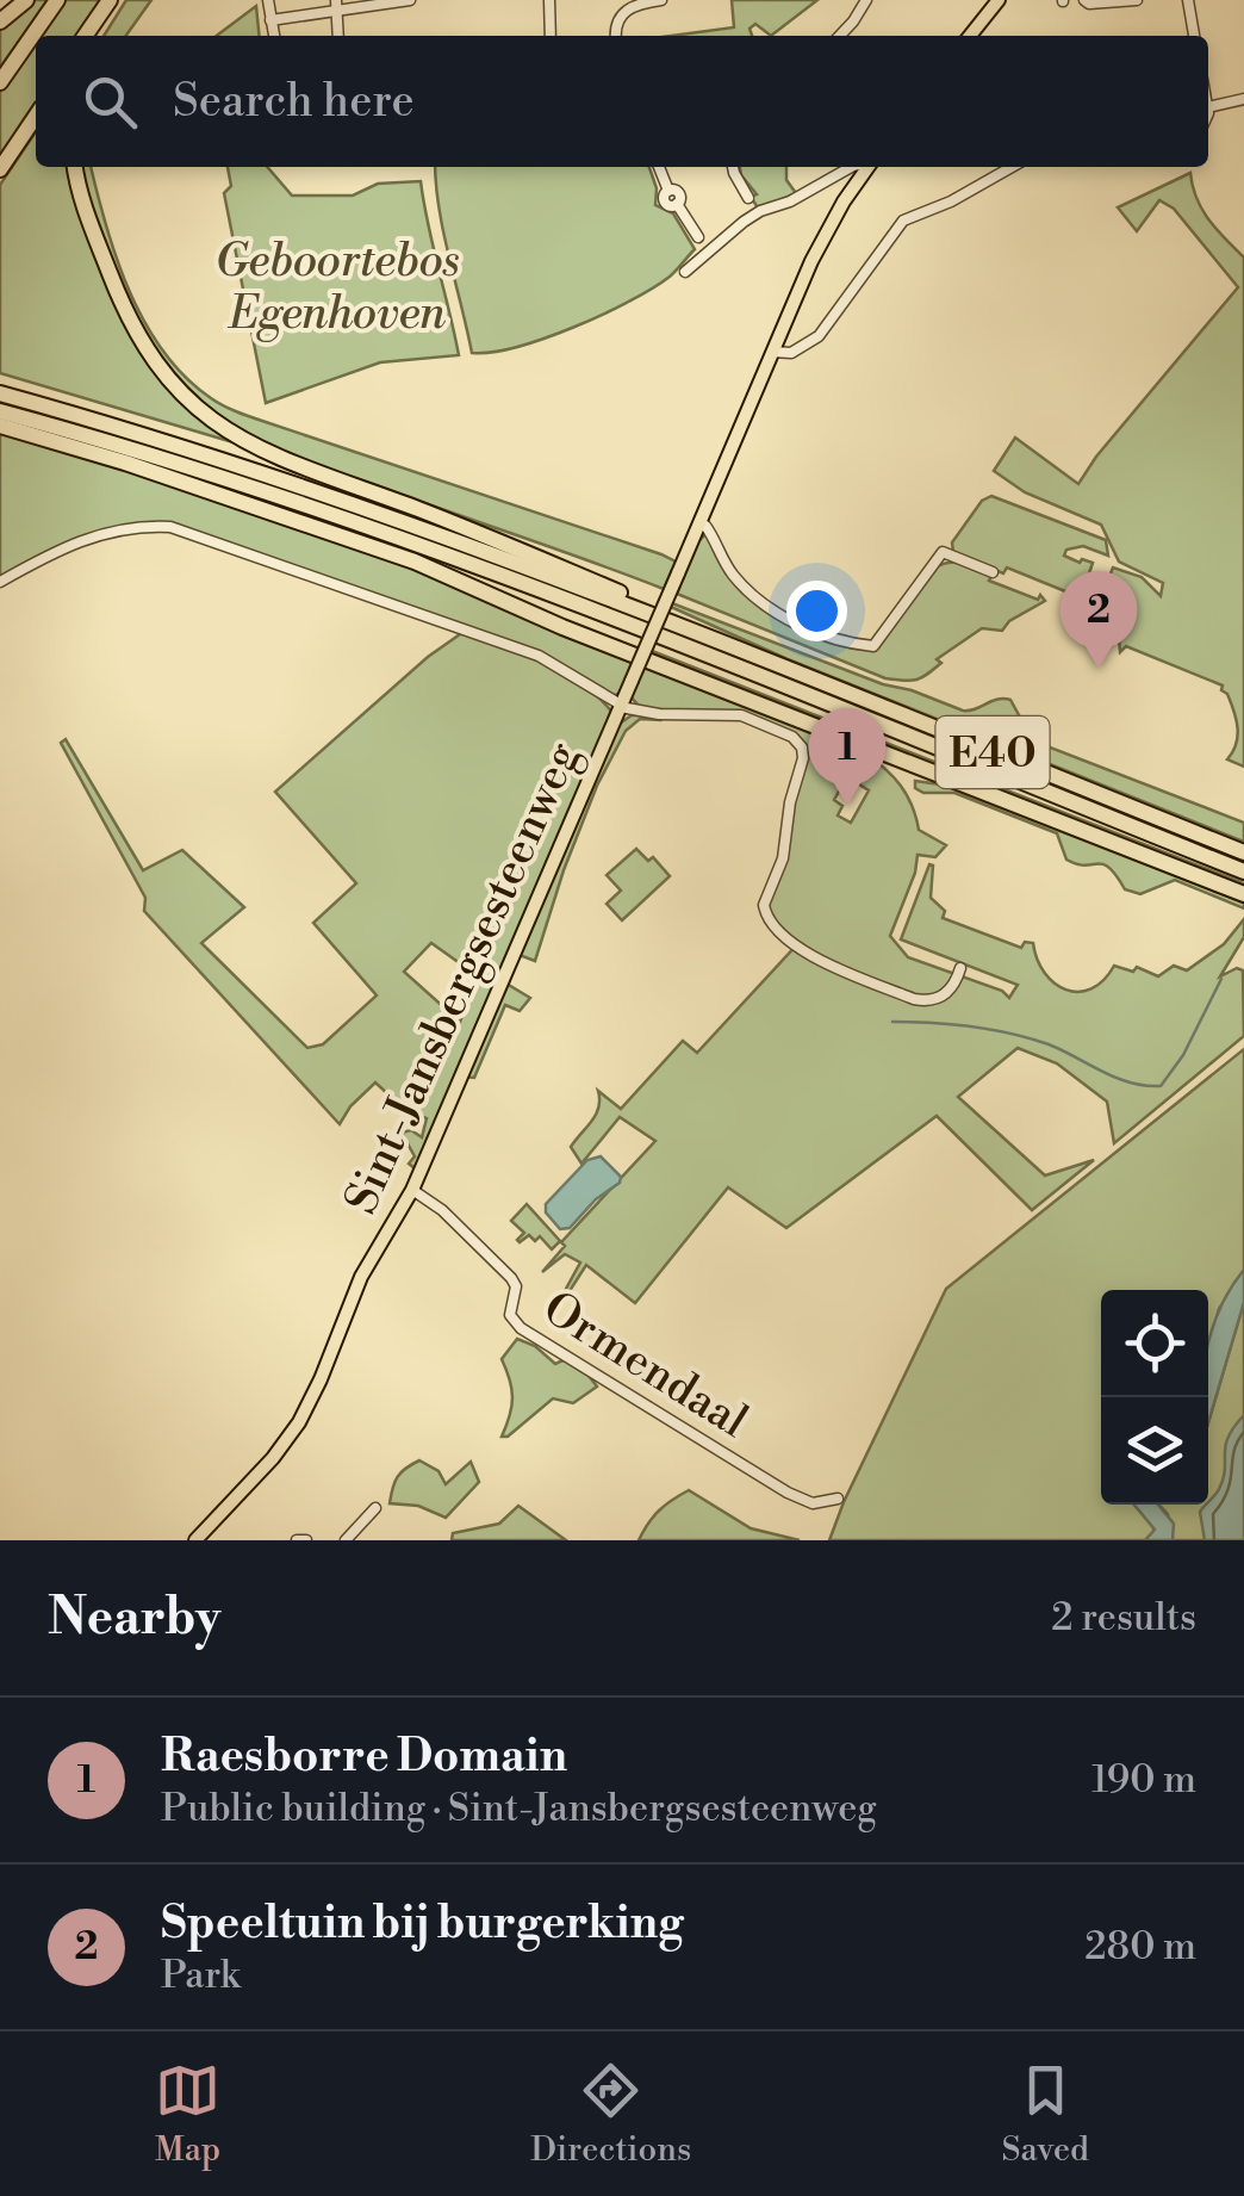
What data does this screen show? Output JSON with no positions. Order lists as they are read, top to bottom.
{
  "streets": {
    "highway": ["E40"],
    "main road": ["Sint-Jansbergsesteenweg"],
    "street": ["Ormendaal"]
  },
  "crossings": [
    ["Sint-Jansbergsesteenweg", "Ormendaal"]
  ],
  "parks": ["Geboortebos Egenhoven"],
  "page": {
    "search": "Search here",
    "pins": ["2", "1"],
    "heading": ["Nearby", "2 results"],
    "list": [
      {
        "mark": "1",
        "name": "Raesborre Domain",
        "note": "Public building · Sint-Jansbergsesteenweg",
        "value": "190 m"
      },
      {
        "mark": "2",
        "name": "Speeltuin bij burgerking",
        "note": "Park",
        "value": "280 m"
      }
    ],
    "nav": ["Map", "Directions", "Saved"]
  }
}
